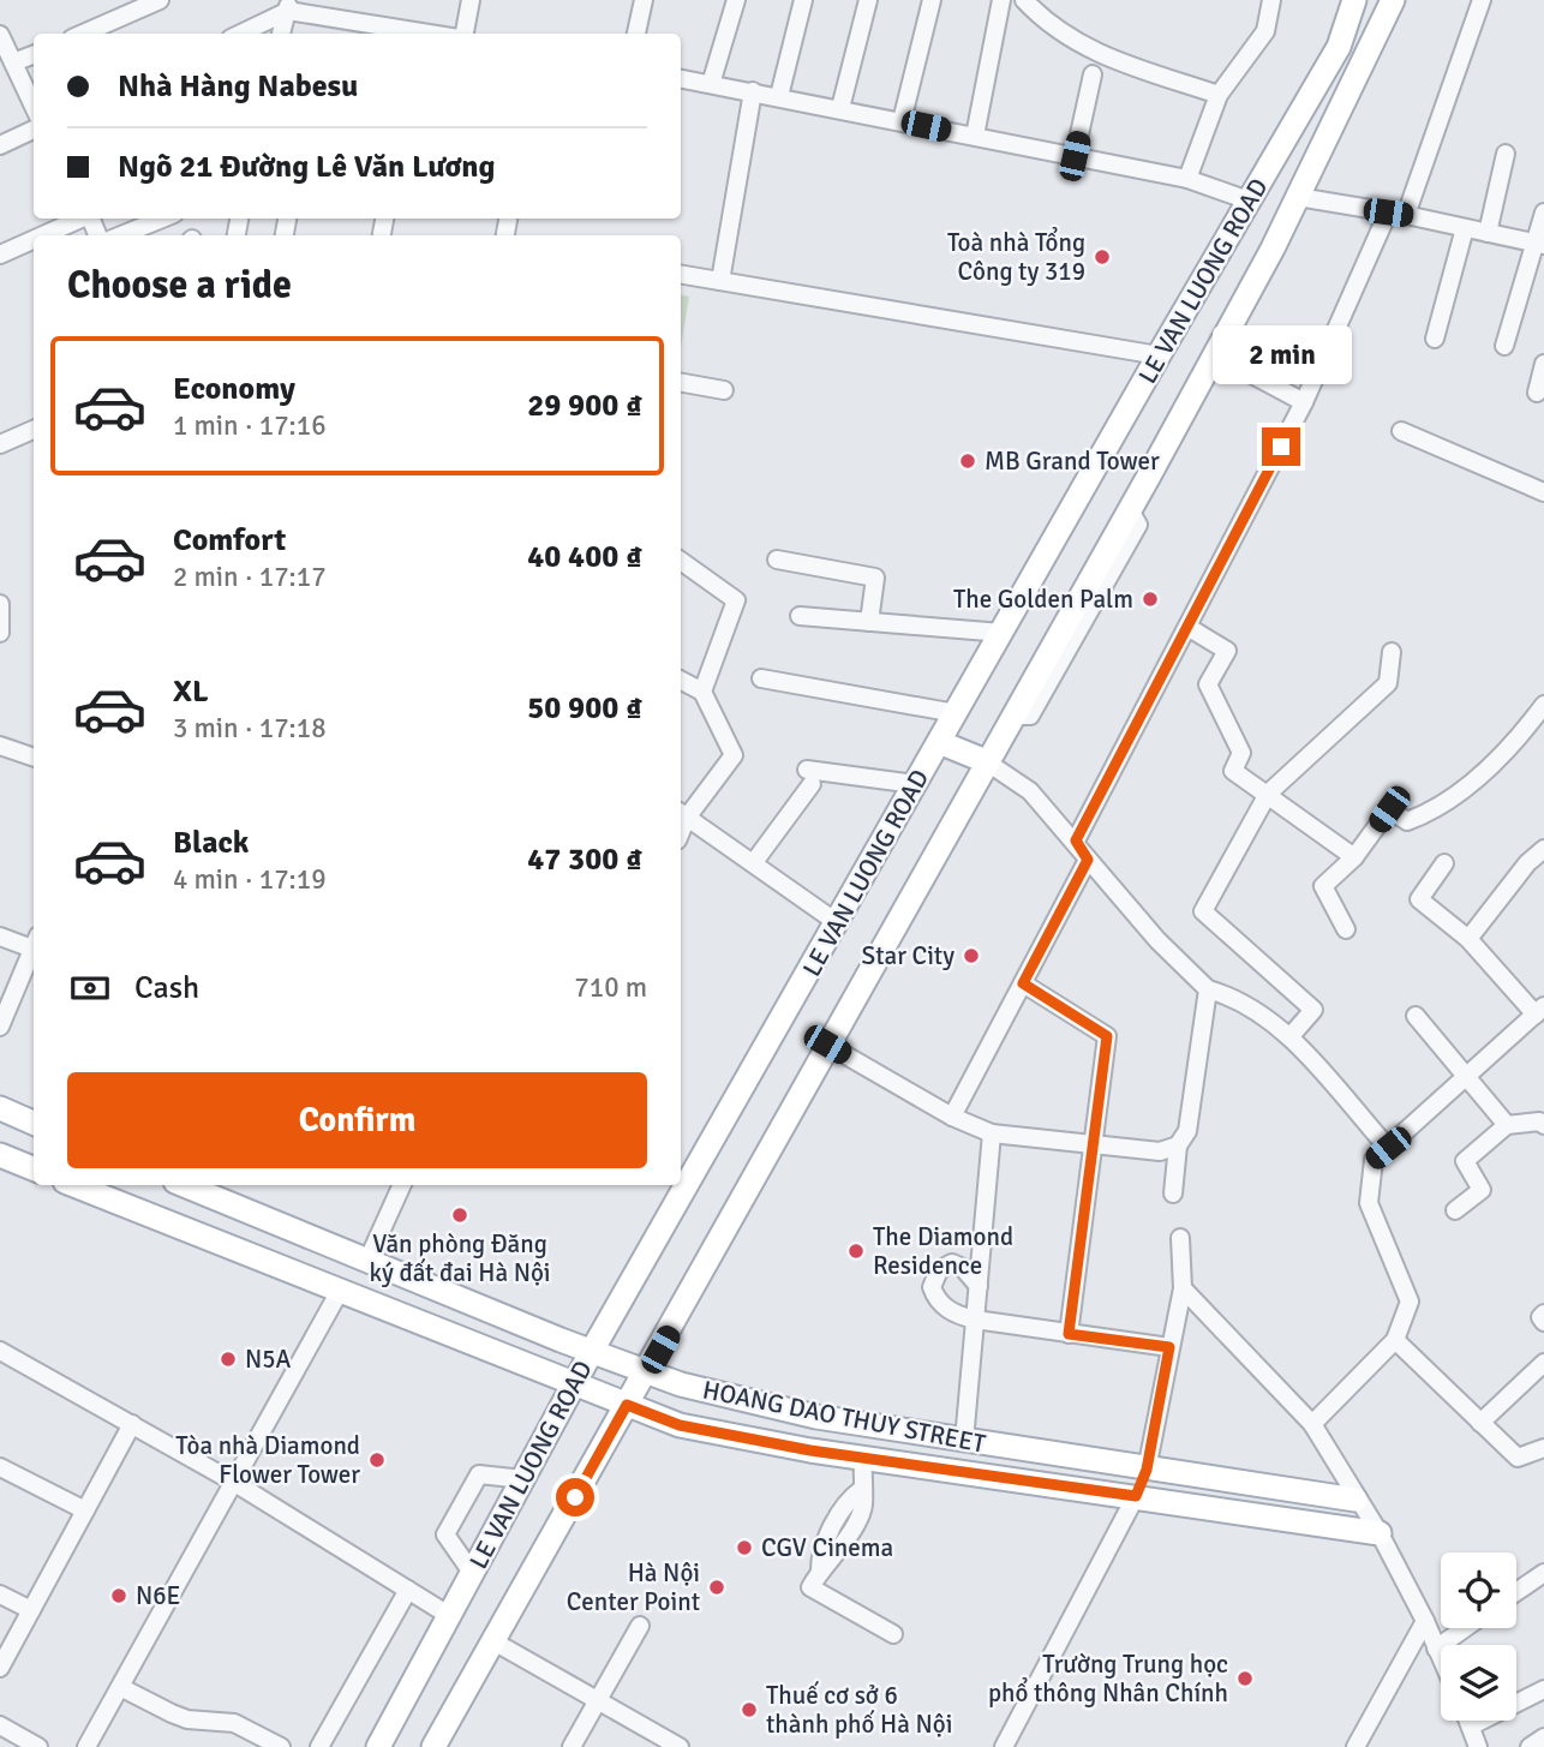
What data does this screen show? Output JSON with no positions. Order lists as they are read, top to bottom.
{
  "streets": {
    "main road": ["LE VAN LUONG ROAD", "HOANG DAO THUY STREET"]
  },
  "crossings": [
    ["LE VAN LUONG ROAD", "HOANG DAO THUY STREET"]
  ],
  "places": [
    "Toà nhà Tổng Công ty 319",
    "MB Grand Tower",
    "The Golden Palm",
    "Star City",
    "Văn phòng Đăng ký đất đai Hà Nội",
    "The Diamond Residence",
    "N5A",
    "Tòa nhà Diamond Flower Tower",
    "CGV Cinema",
    "Hà Nội Center Point",
    "N6E",
    "Trường Trung học phổ thông Nhân Chính",
    "Thuế cơ sở 6 thành phố Hà Nội"
  ],
  "page": {
    "banner": ["Nhà Hàng Nabesu", "Ngõ 21 Đường Lê Văn Lương"],
    "heading": "Choose a ride",
    "bubble": "2 min",
    "list": [
      {
        "name": "Economy",
        "note": "1 min · 17:16",
        "value": "29 900 ₫"
      },
      {
        "name": "Comfort",
        "note": "2 min · 17:17",
        "value": "40 400 ₫"
      },
      {
        "name": "XL",
        "note": "3 min · 17:18",
        "value": "50 900 ₫"
      },
      {
        "name": "Black",
        "note": "4 min · 17:19",
        "value": "47 300 ₫"
      }
    ],
    "pay": ["Cash", "710 m"],
    "buttons": "Confirm"
  }
}
